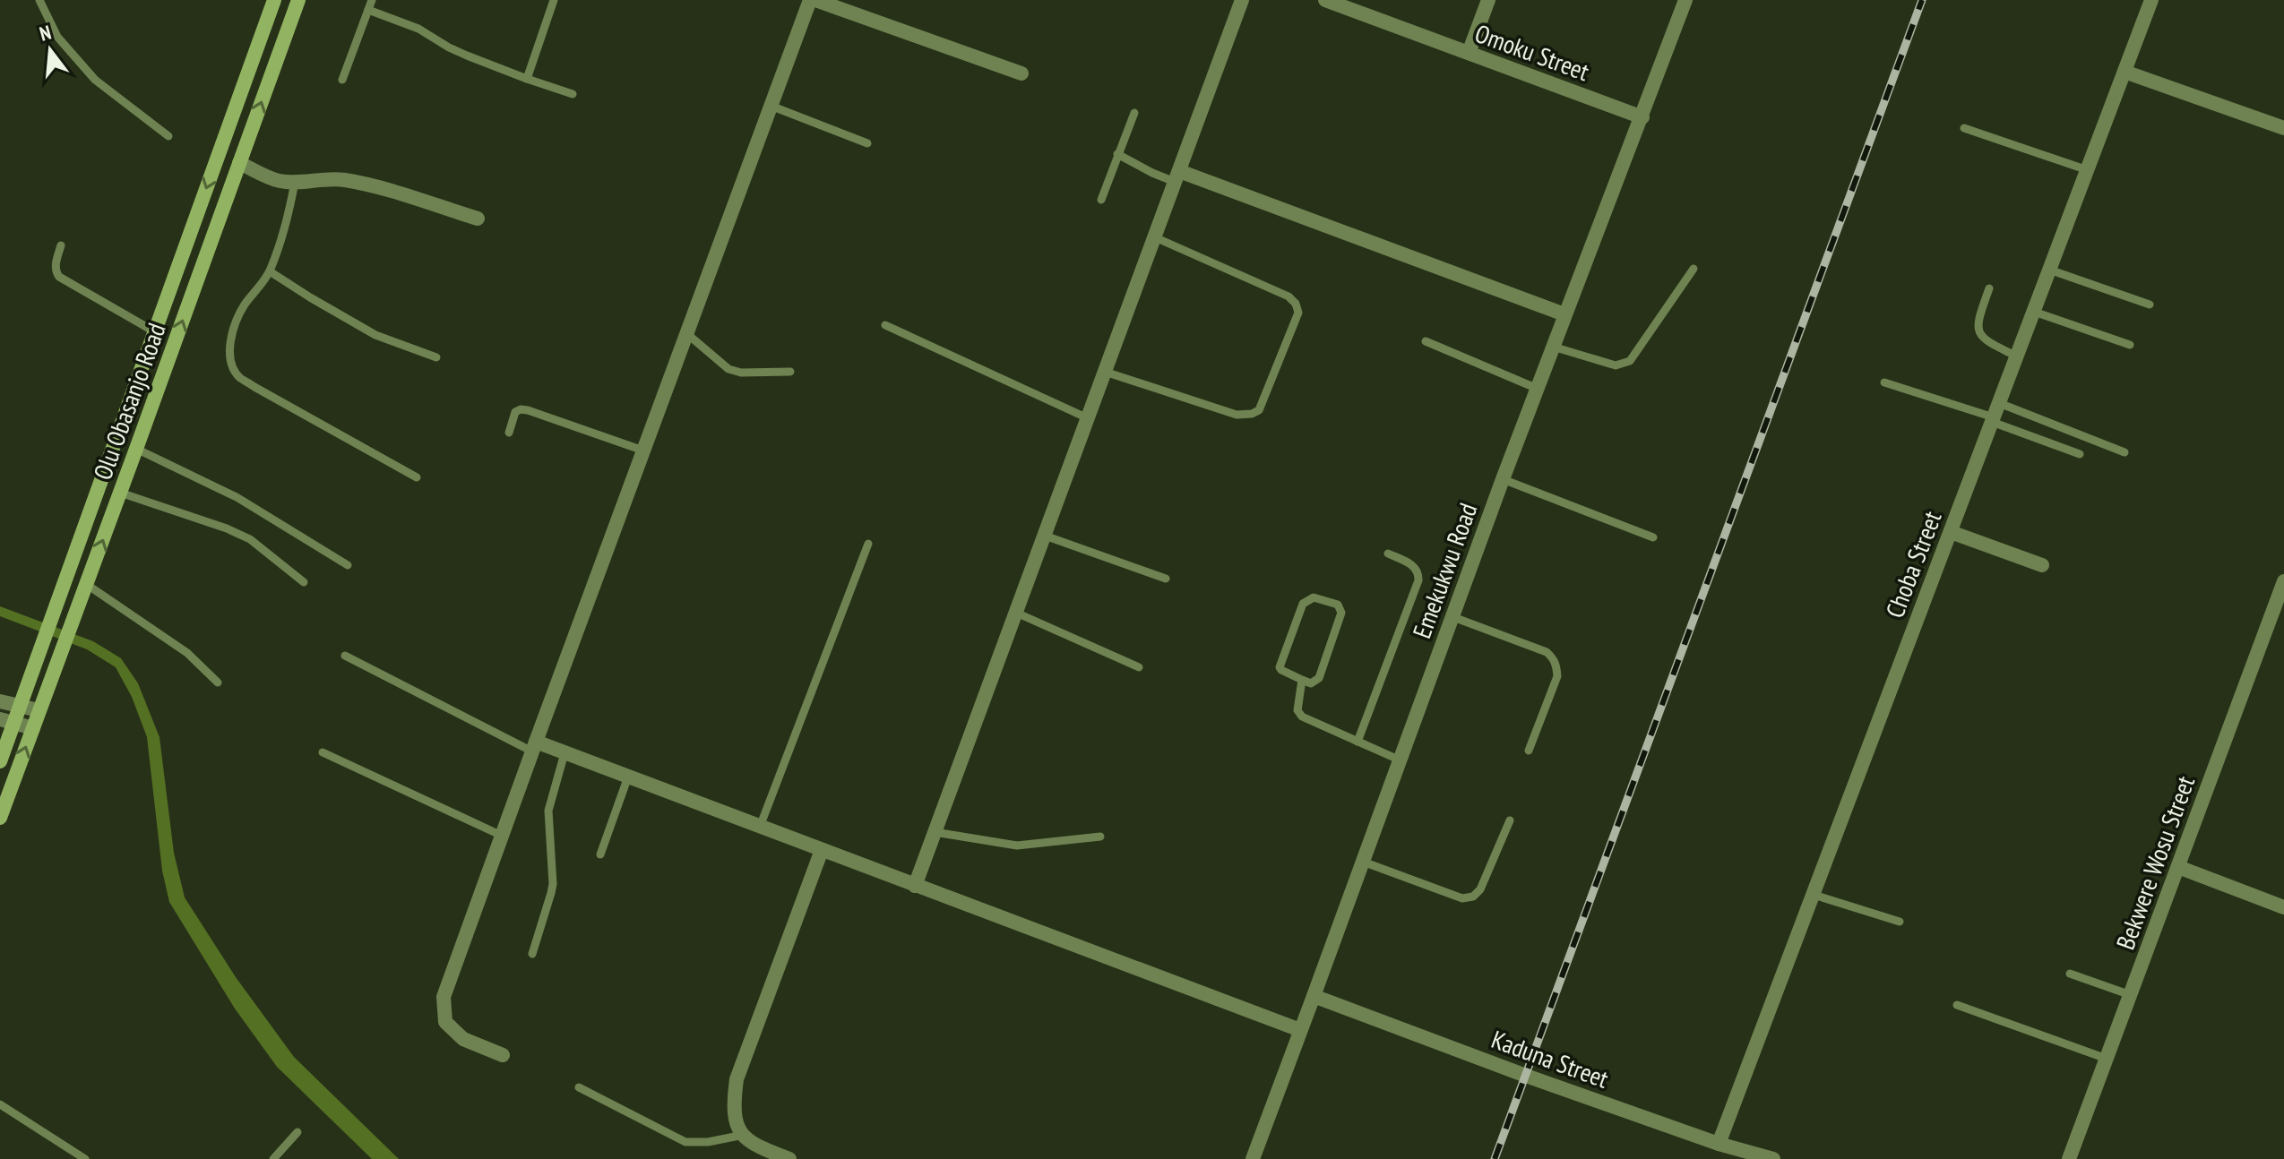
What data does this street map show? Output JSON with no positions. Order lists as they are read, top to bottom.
{
  "streets": {
    "main road": ["Olu Obasanjo Road"],
    "street": [
      "Omoku Street",
      "Choba Street",
      "Emekukwu Road",
      "Bekwere Wosu Street",
      "Kaduna Street"
    ]
  },
  "crossings": [
    ["Omoku Street", "Emekukwu Road"],
    ["Choba Street", "Kaduna Street"],
    ["Emekukwu Road", "Kaduna Street"]
  ],
  "north": "top"
}
